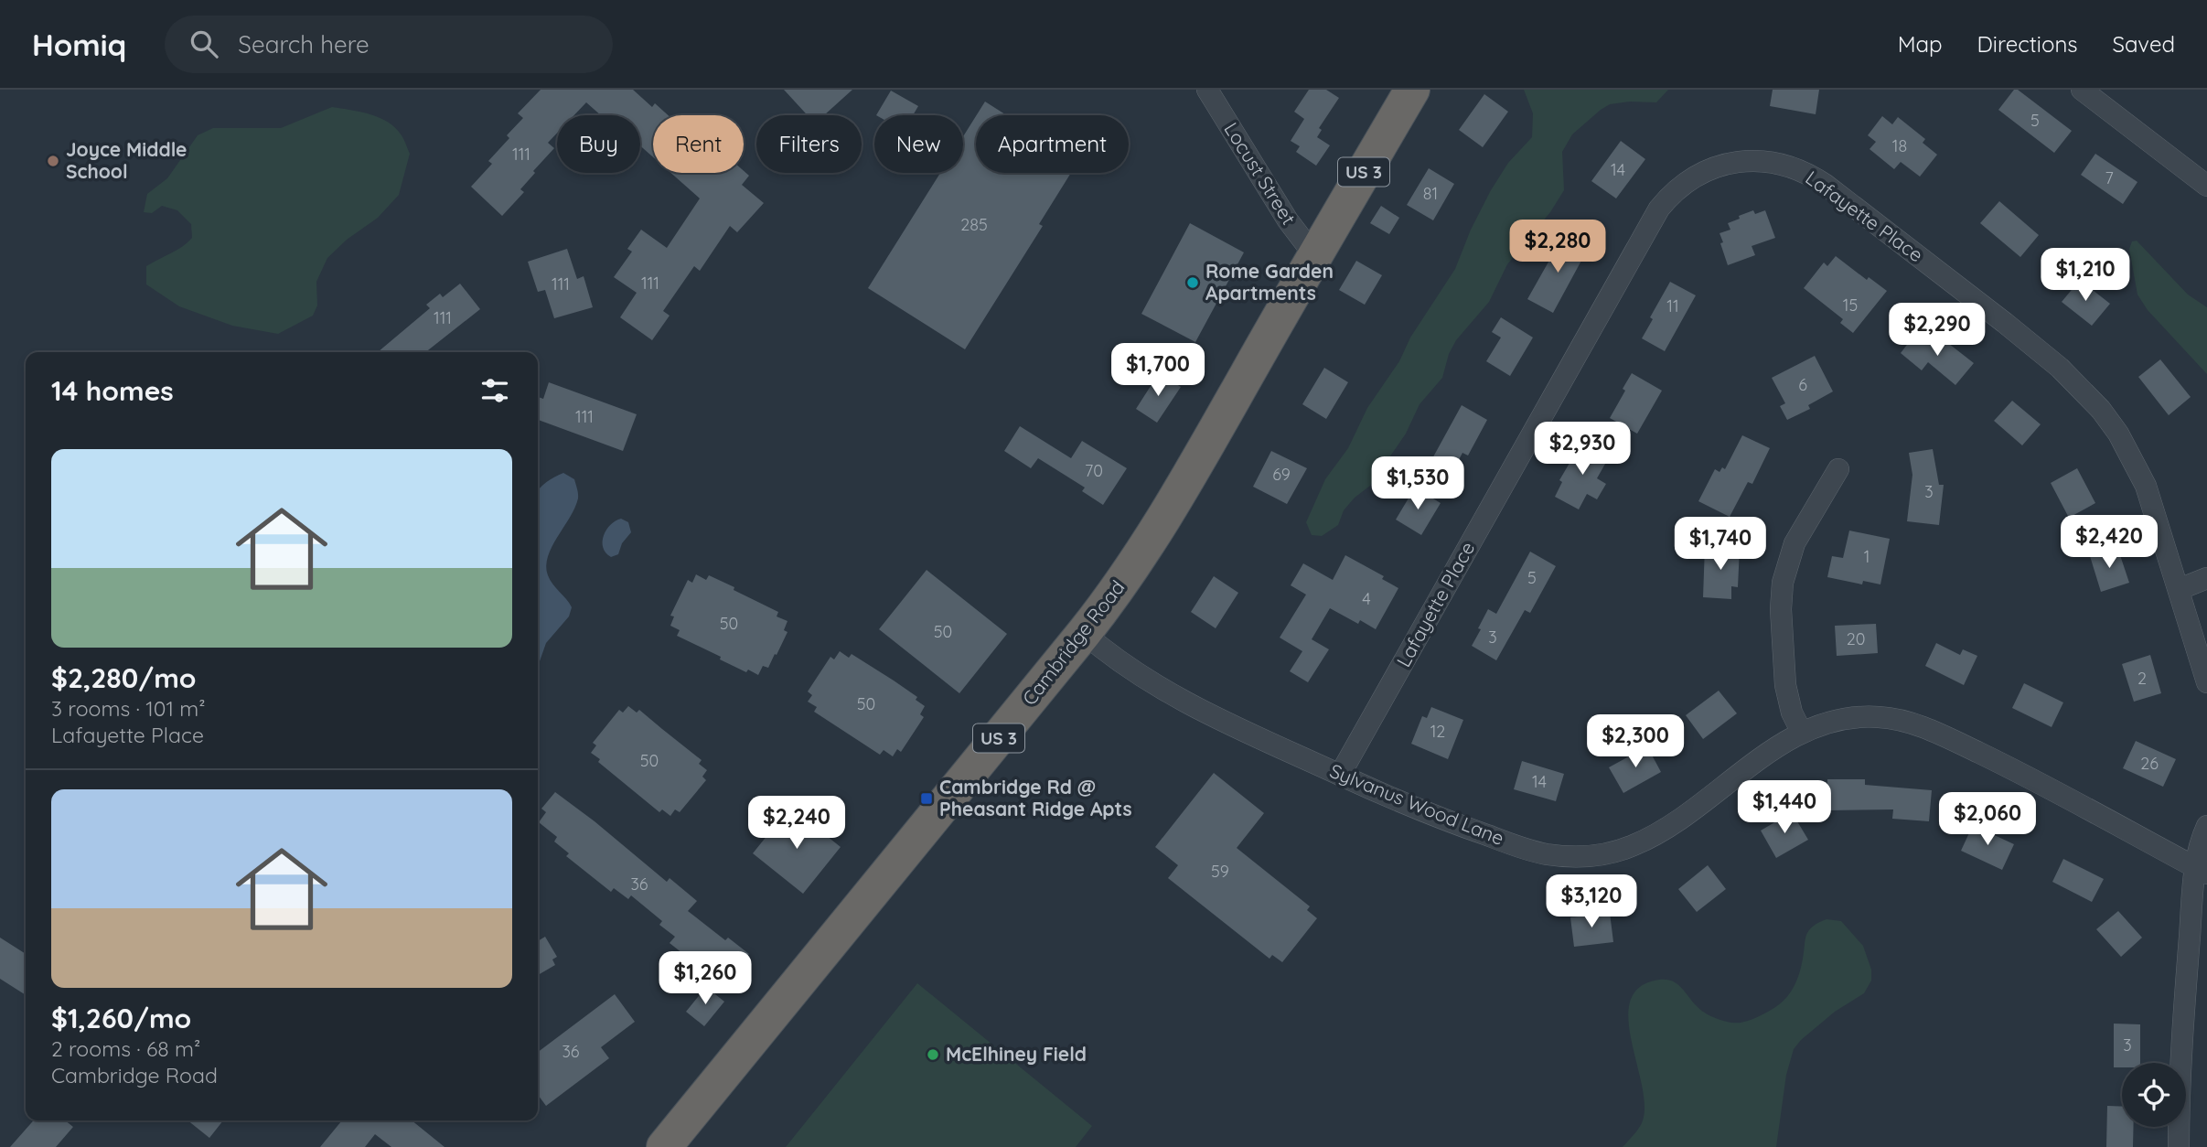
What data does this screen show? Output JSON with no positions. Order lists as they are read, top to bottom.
{
  "streets": {
    "highway": ["US 3", "Cambridge Road"],
    "street": ["Locust Street", "Lafayette Place", "Sylvanus Wood Lane"]
  },
  "crossings": [
    ["Locust Street", "Cambridge Road"],
    ["Lafayette Place", "Sylvanus Wood Lane"],
    ["Cambridge Road", "Sylvanus Wood Lane"]
  ],
  "places": {
    "other": ["Joyce Middle School", "Rome Garden Apartments", "McElhiney Field"],
    "transit": ["Cambridge Rd @ Pheasant Ridge Apts"]
  },
  "house_numbers": [
    "5",
    "18",
    "111",
    "14",
    "7",
    "81",
    "285",
    "111",
    "111",
    "15",
    "11",
    "111",
    "6",
    "111",
    "70",
    "69",
    "3",
    "1",
    "5",
    "4",
    "50",
    "50",
    "3",
    "20",
    "2",
    "50",
    "12",
    "50",
    "26",
    "14",
    "59",
    "36",
    "3",
    "36"
  ],
  "page": {
    "header": "Homiq",
    "search": "Search here",
    "nav": ["Map", "Directions", "Saved"],
    "chip": [
      "Buy",
      "Rent",
      "Filters",
      "New",
      "Apartment"
    ],
    "price": [
      "$2,280",
      "$1,210",
      "$2,290",
      "$1,700",
      "$2,930",
      "$1,530",
      "$2,420",
      "$1,740",
      "$2,300",
      "$1,440",
      "$2,060",
      "$2,240",
      "$3,120",
      "$1,260"
    ],
    "heading": "14 homes",
    "list": [
      {
        "name": "$2,280/mo",
        "note": "3 rooms · 101 m² · Lafayette Place"
      },
      {
        "name": "$1,260/mo",
        "note": "2 rooms · 68 m² · Cambridge Road"
      }
    ]
  }
}
